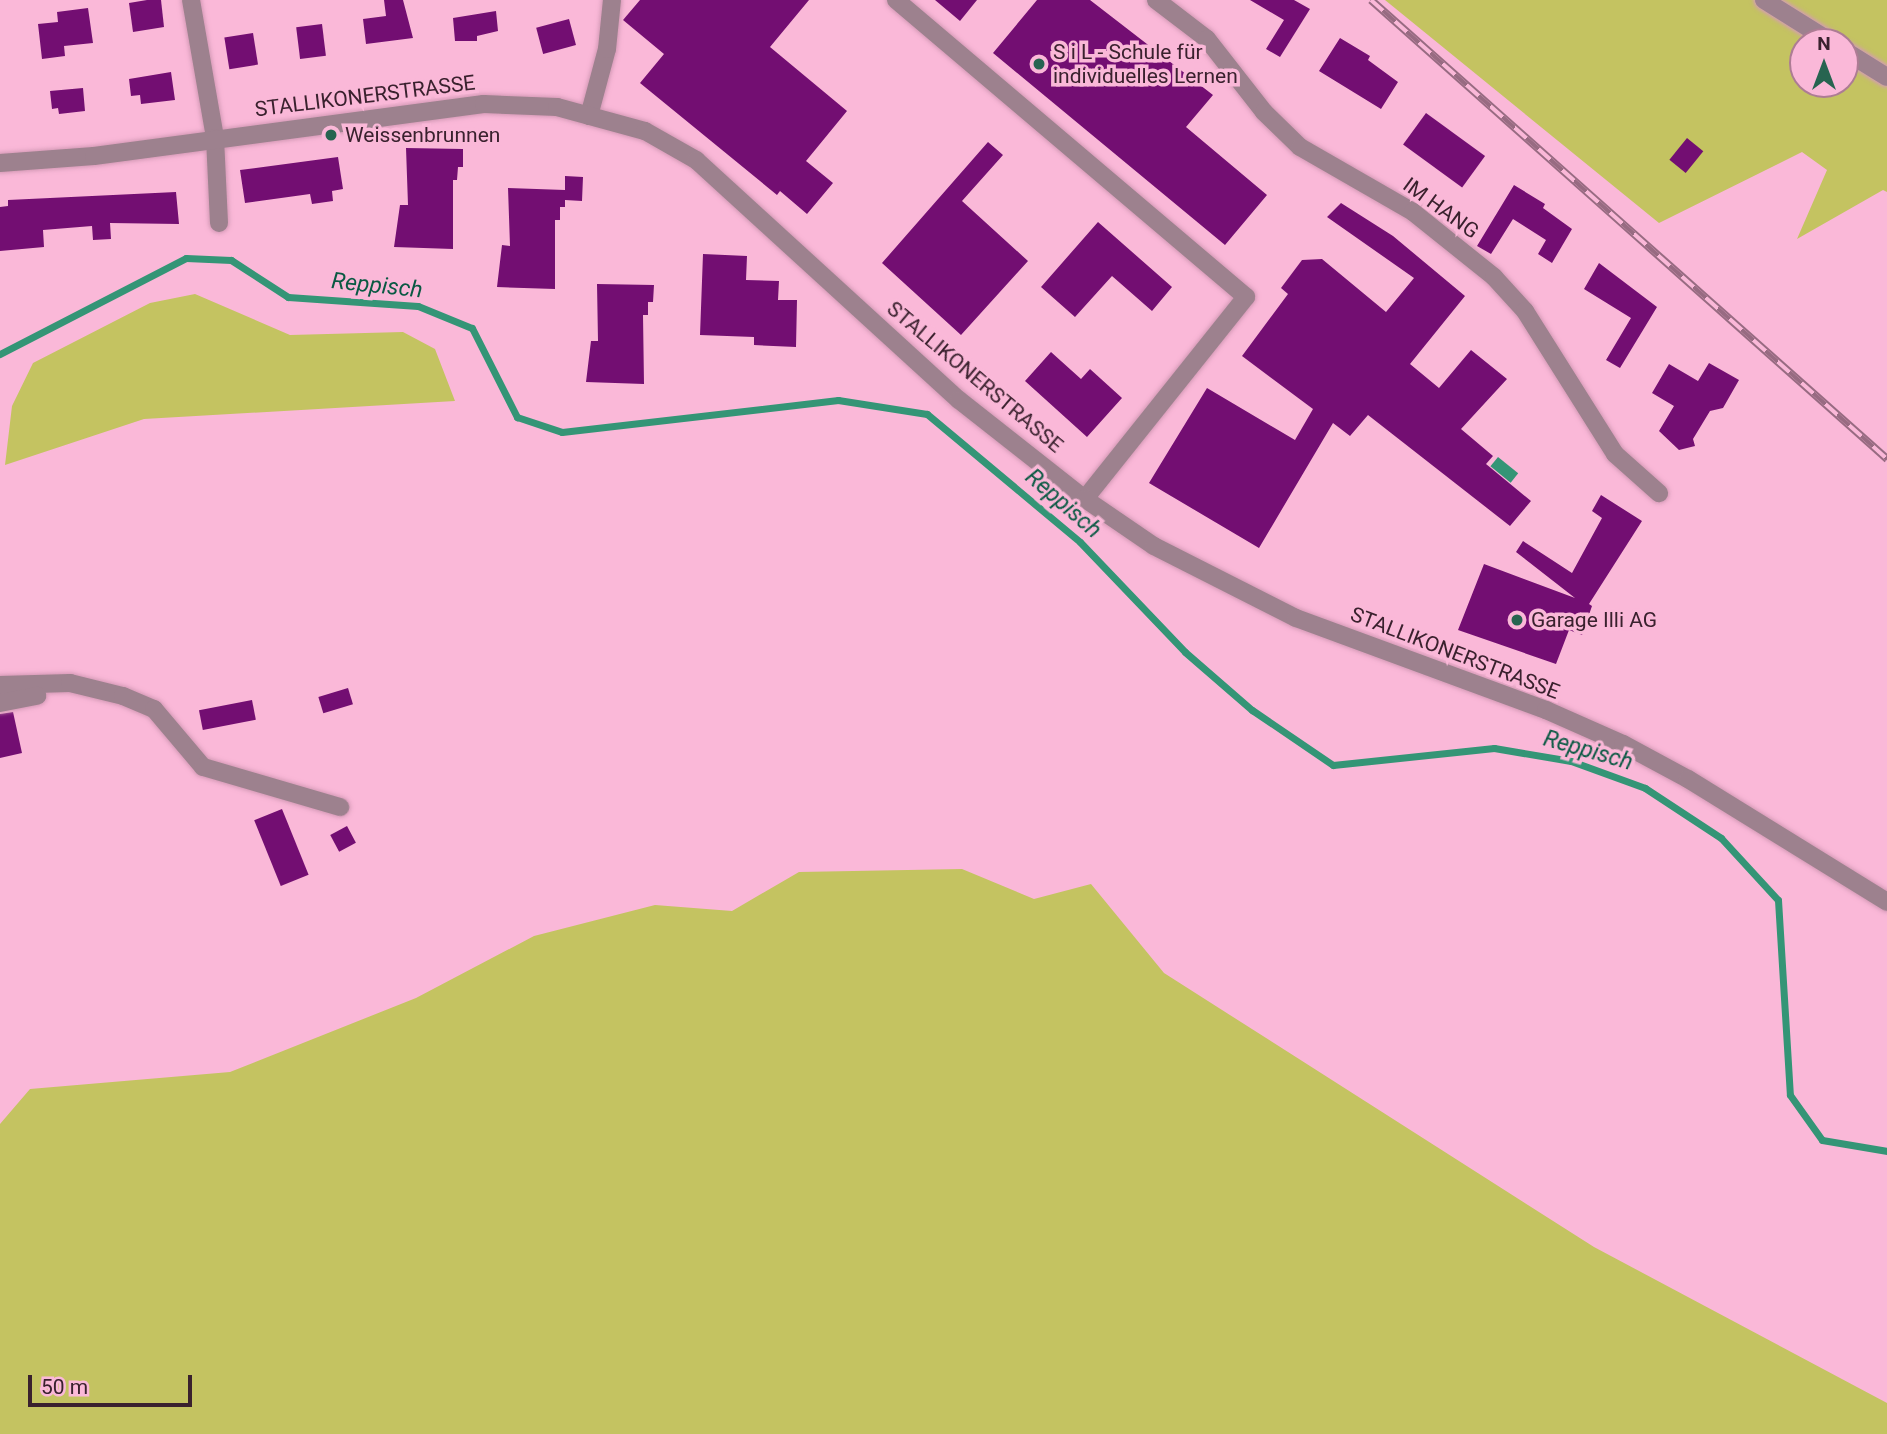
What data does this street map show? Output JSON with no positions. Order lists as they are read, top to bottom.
{
  "streets": {
    "street": ["STALLIKONERSTRASSE", "IM HANG"]
  },
  "water": ["Reppisch"],
  "places": ["S i L - Schule für individuelles Lernen", "Weissenbrunnen", "Garage Illi AG"],
  "scale_bar": "50 m",
  "north": "top"
}
